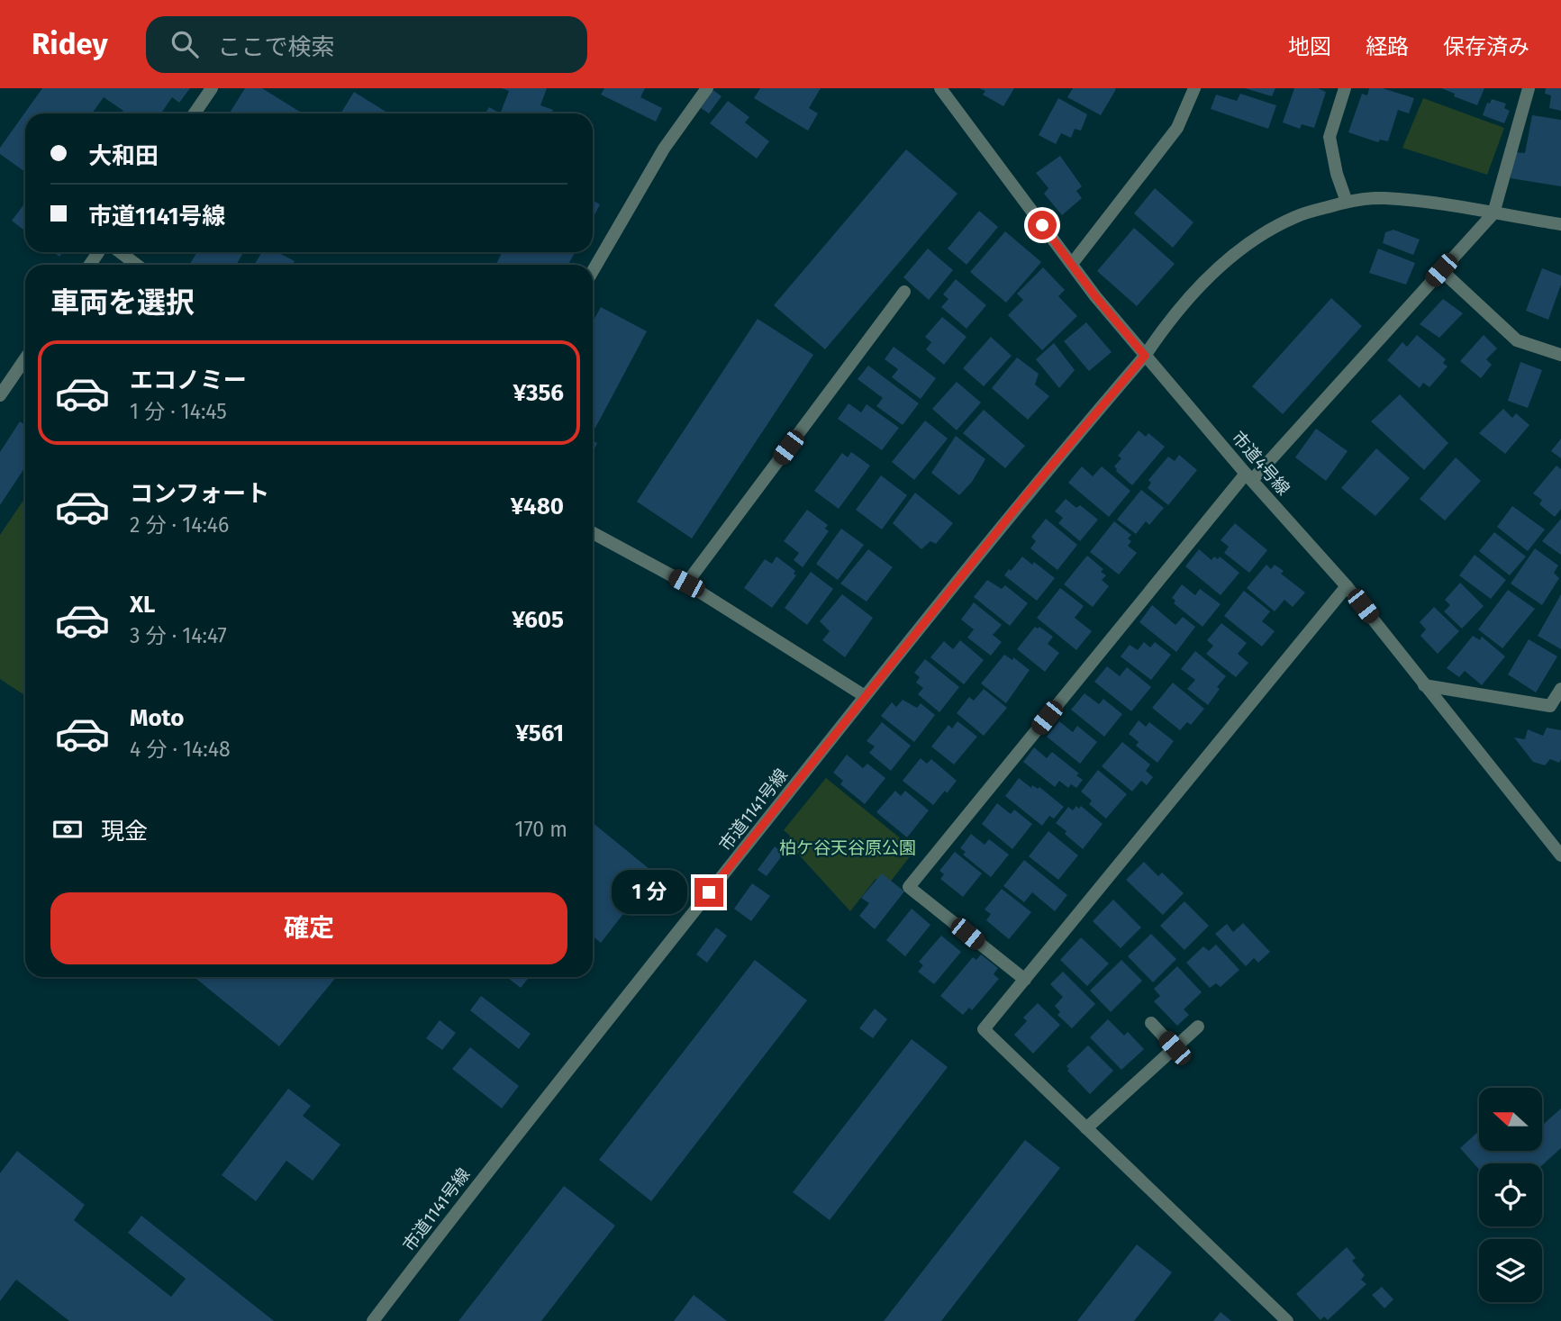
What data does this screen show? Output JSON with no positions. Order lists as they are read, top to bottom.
{
  "streets": {
    "street": ["市道4号線", "市道1141号線"]
  },
  "crossings": [
    ["市道4号線", "市道1141号線"]
  ],
  "parks": ["柏ケ谷天谷原公園"],
  "north": "left",
  "page": {
    "header": "Ridey",
    "search": "ここで検索",
    "nav": ["地図", "経路", "保存済み"],
    "banner": ["大和田", "市道1141号線"],
    "heading": "車両を選択",
    "list": [
      {
        "name": "エコノミー",
        "note": "1 分 · 14:45",
        "value": "¥356"
      },
      {
        "name": "コンフォート",
        "note": "2 分 · 14:46",
        "value": "¥480"
      },
      {
        "name": "XL",
        "note": "3 分 · 14:47",
        "value": "¥605"
      },
      {
        "name": "Moto",
        "note": "4 分 · 14:48",
        "value": "¥561"
      }
    ],
    "pay": ["現金", "170 m"],
    "bubble": "1 分",
    "buttons": "確定"
  }
}
